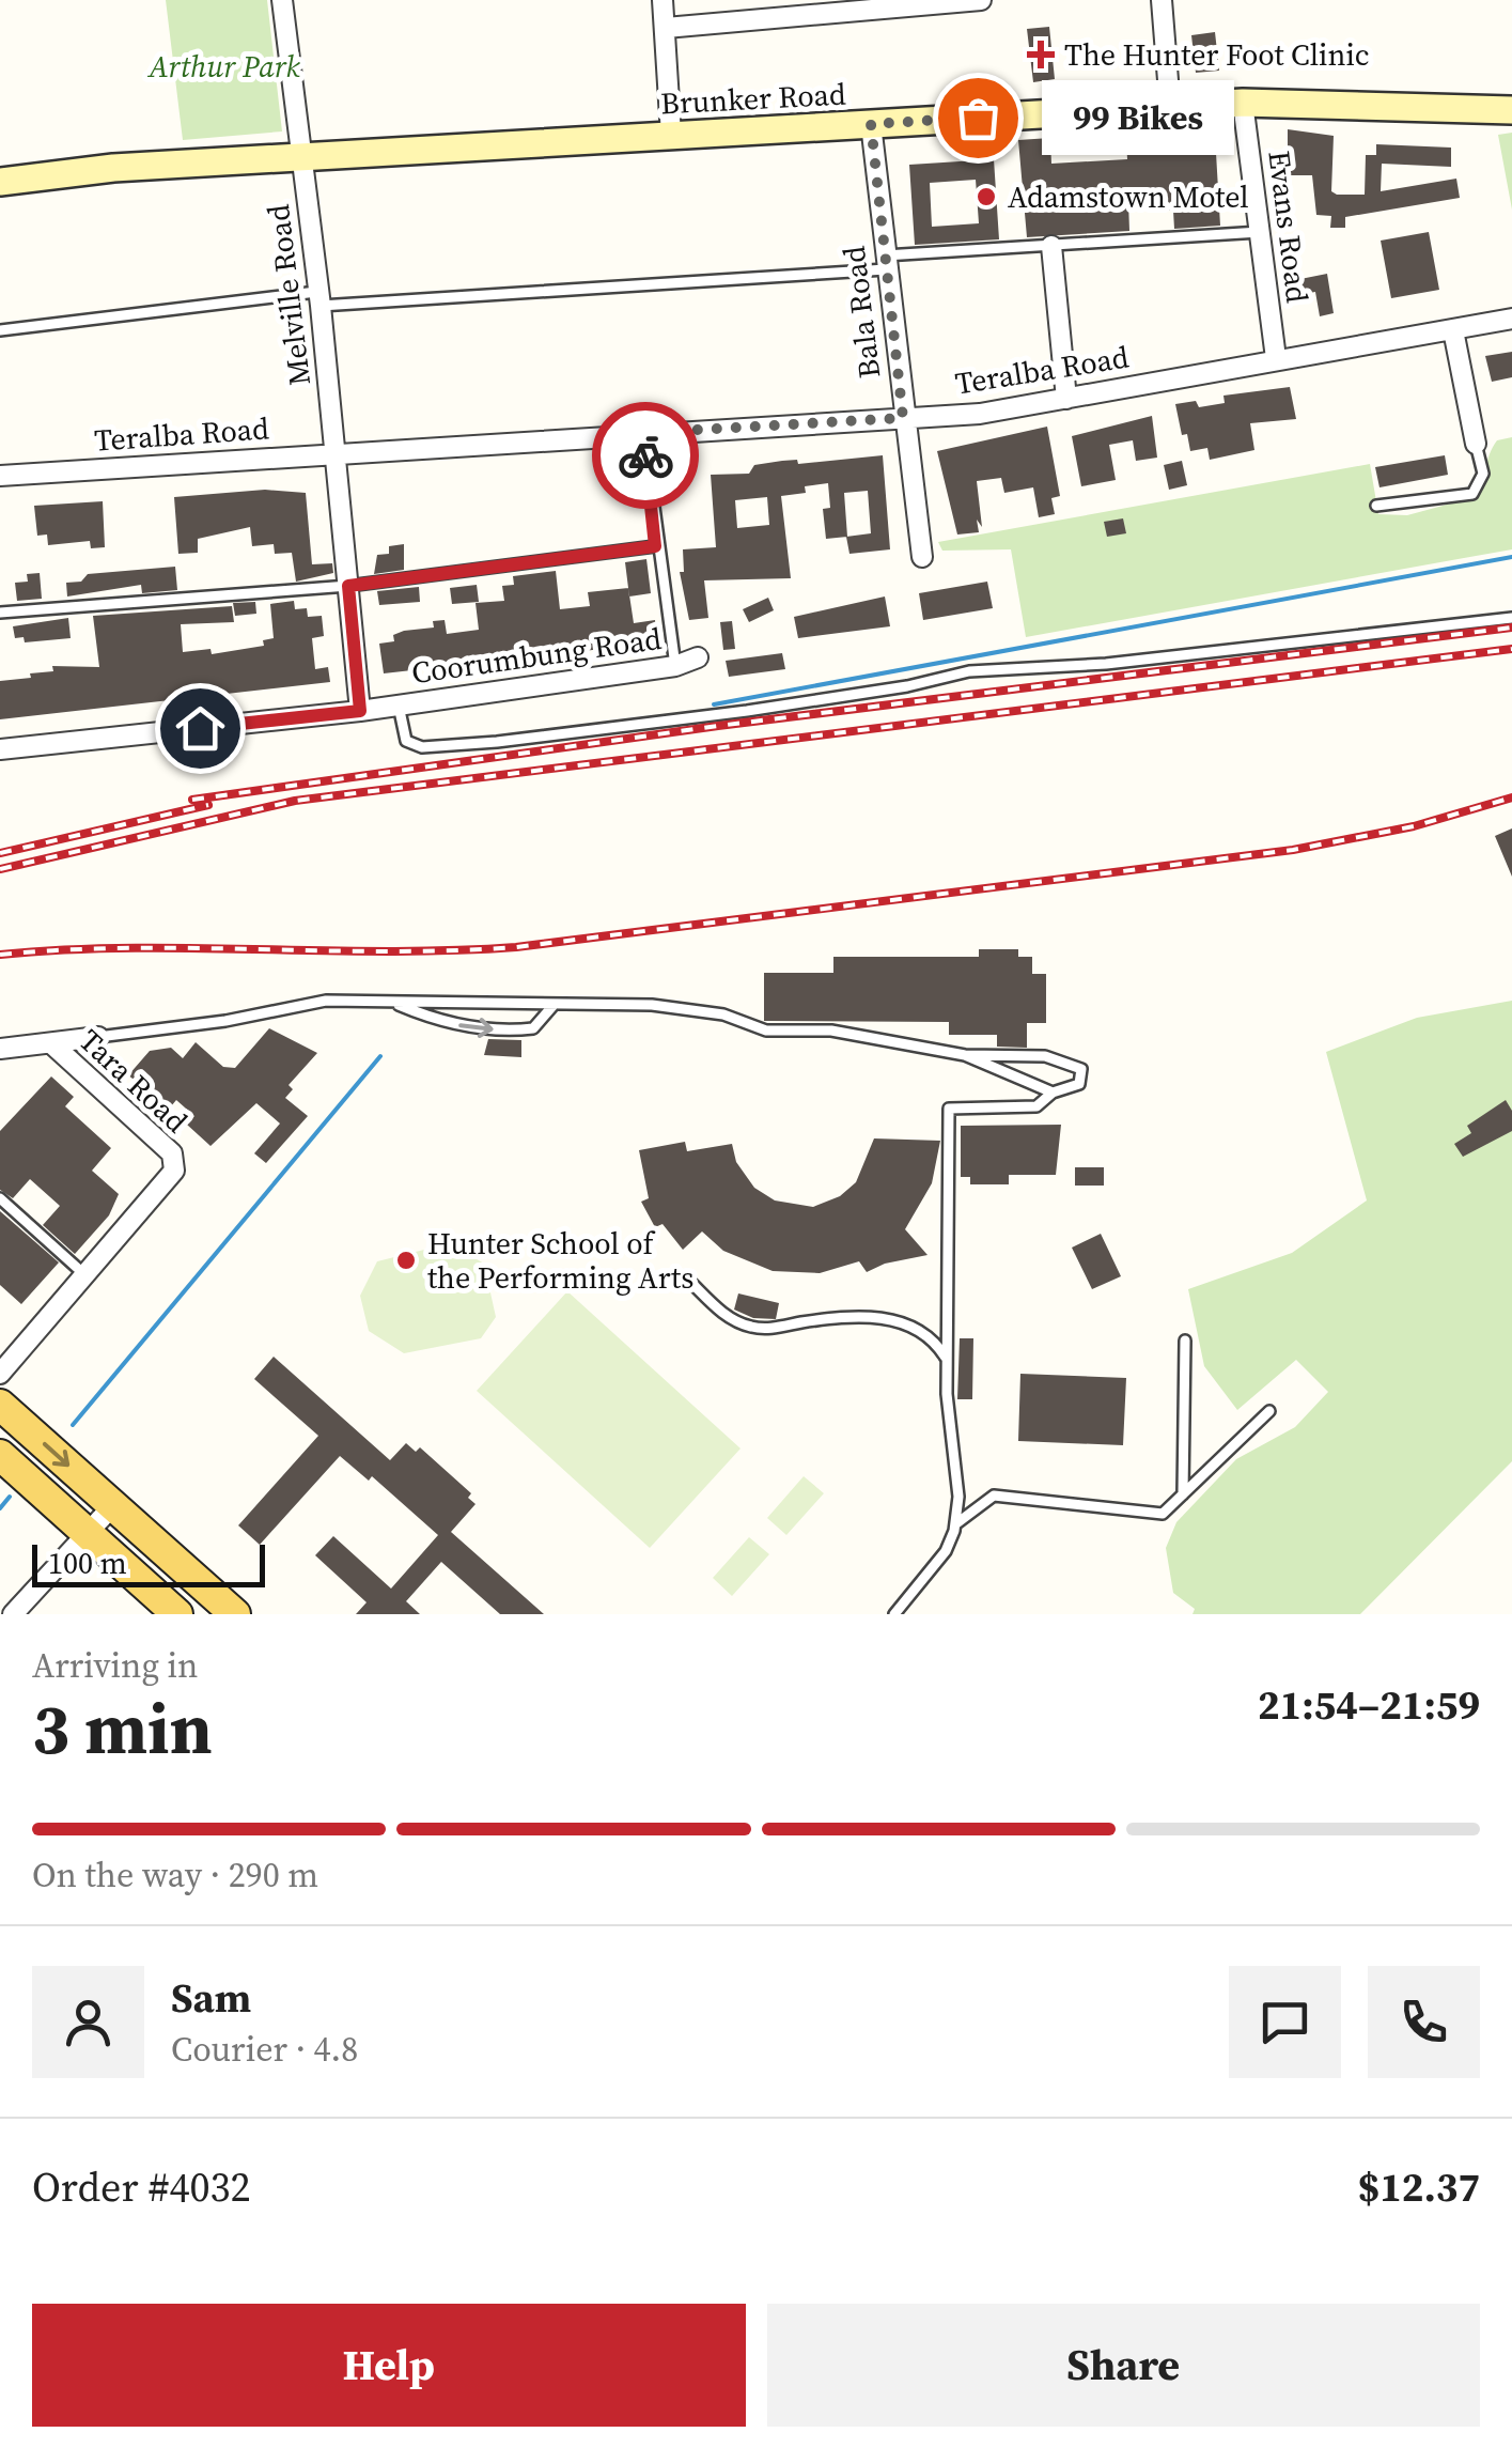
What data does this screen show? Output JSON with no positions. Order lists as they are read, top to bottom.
{
  "streets": {
    "main road": ["Brunker Road"],
    "street": [
      "Evans Road",
      "Melville Road",
      "Bala Road",
      "Teralba Road",
      "Coorumbung Road",
      "Tara Road"
    ]
  },
  "crossings": [
    ["Brunker Road", "Evans Road"],
    ["Brunker Road", "Melville Road"],
    ["Brunker Road", "Bala Road"],
    ["Evans Road", "Teralba Road"],
    ["Melville Road", "Teralba Road"],
    ["Melville Road", "Coorumbung Road"],
    ["Bala Road", "Teralba Road"]
  ],
  "parks": ["Arthur Park"],
  "places": {
    "health": ["The Hunter Foot Clinic"],
    "other": ["99 Bikes", "Adamstown Motel", "Hunter School of the Performing Arts"]
  },
  "scale_bar": "100 m",
  "page": {
    "bubble": "99 Bikes",
    "scale": "100 m",
    "heading": ["3 min", "Arriving in", "21:54–21:59"],
    "panel": [
      "Sam",
      "Courier · 4.8",
      "Order #4032",
      "$12.37"
    ],
    "bar": "On the way · 290 m",
    "buttons": ["Help", "Share"]
  }
}
